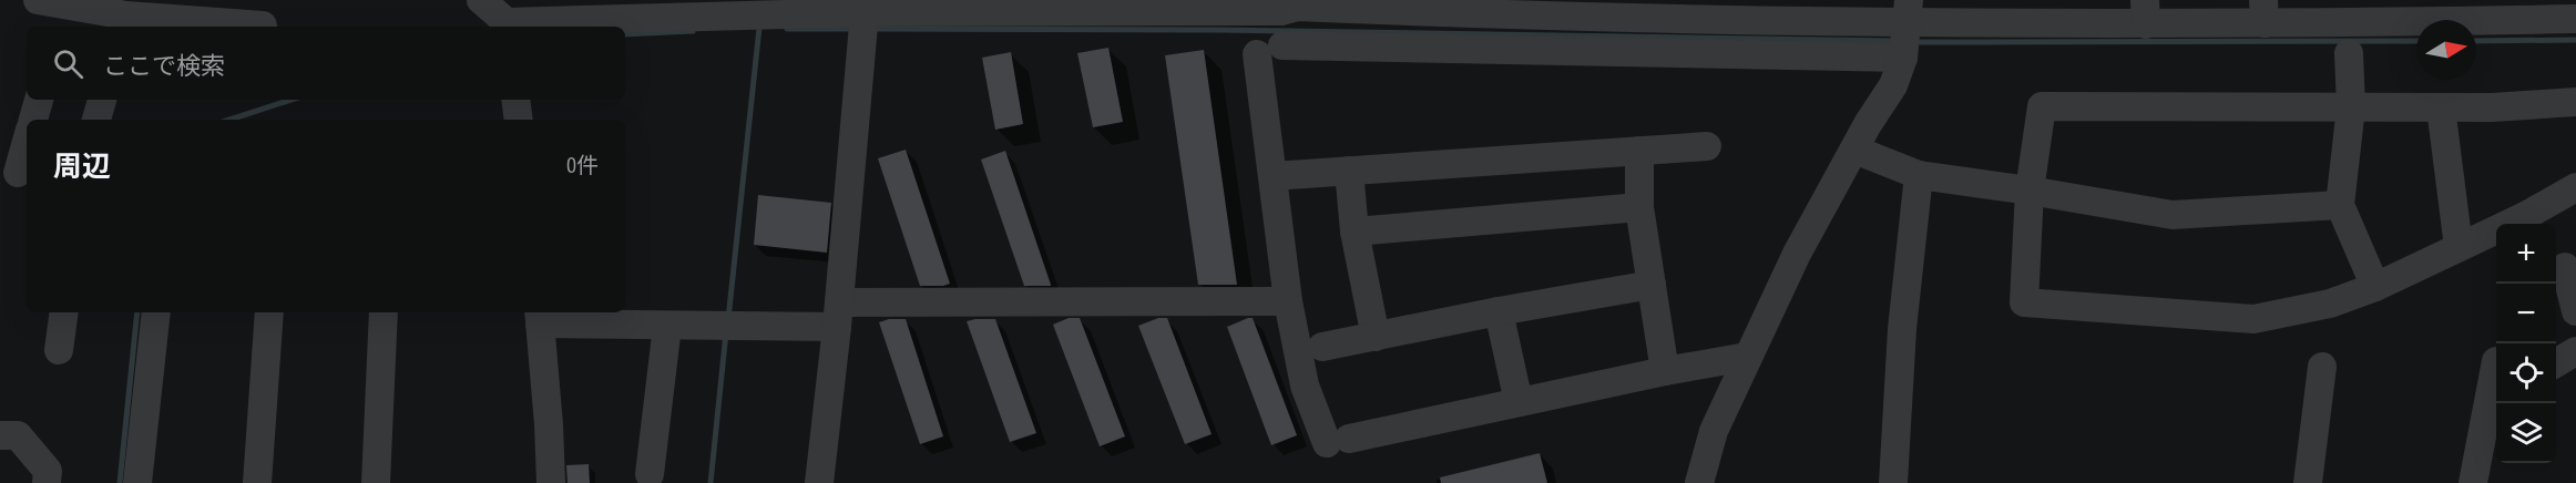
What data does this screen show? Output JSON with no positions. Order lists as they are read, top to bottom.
{
  "north": "right",
  "page": {
    "search": "ここで検索",
    "heading": ["周辺", "0件"],
    "map_buttons": ["+", "−"]
  }
}
